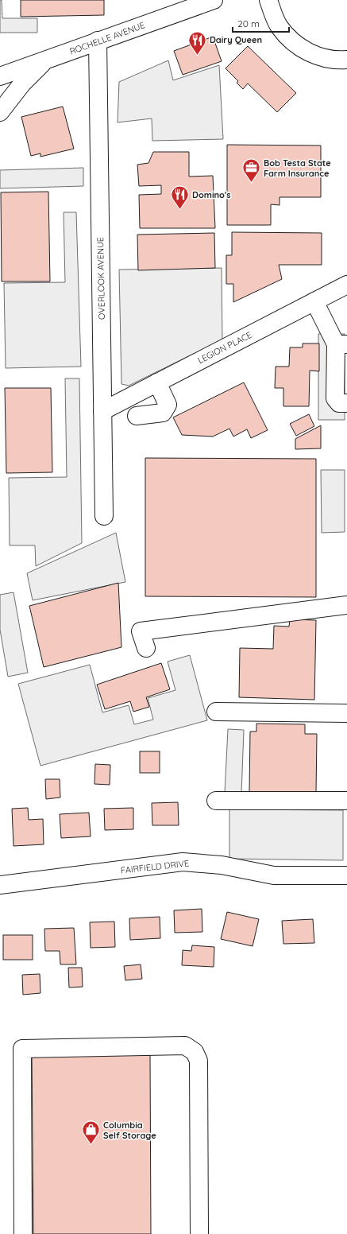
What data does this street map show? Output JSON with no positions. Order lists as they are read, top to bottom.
{
  "streets": {
    "street": [
      "ROCHELLE AVENUE",
      "OVERLOOK AVENUE",
      "LEGION PLACE",
      "FAIRFIELD DRIVE"
    ]
  },
  "crossings": [
    ["ROCHELLE AVENUE", "OVERLOOK AVENUE"],
    ["OVERLOOK AVENUE", "LEGION PLACE"]
  ],
  "places": {
    "restaurant": ["Dairy Queen", "Domino's"],
    "office": ["Bob Testa State Farm Insurance"],
    "shop": ["Columbia Self Storage"]
  },
  "scale_bar": "20 m"
}
